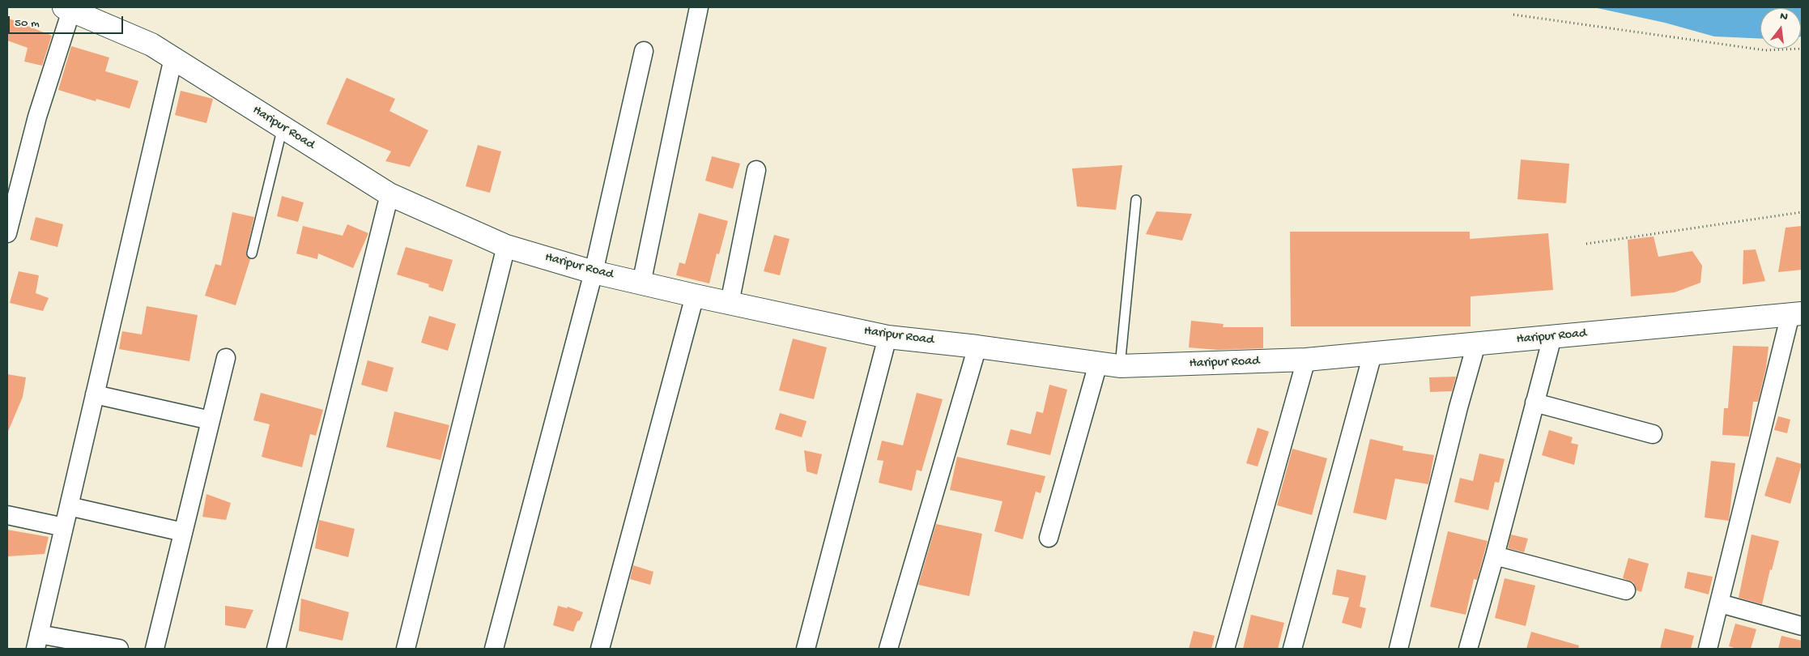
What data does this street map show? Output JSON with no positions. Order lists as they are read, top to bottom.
{
  "streets": {
    "street": ["Haripur Road"]
  },
  "scale_bar": "50 m",
  "north": "top"
}
